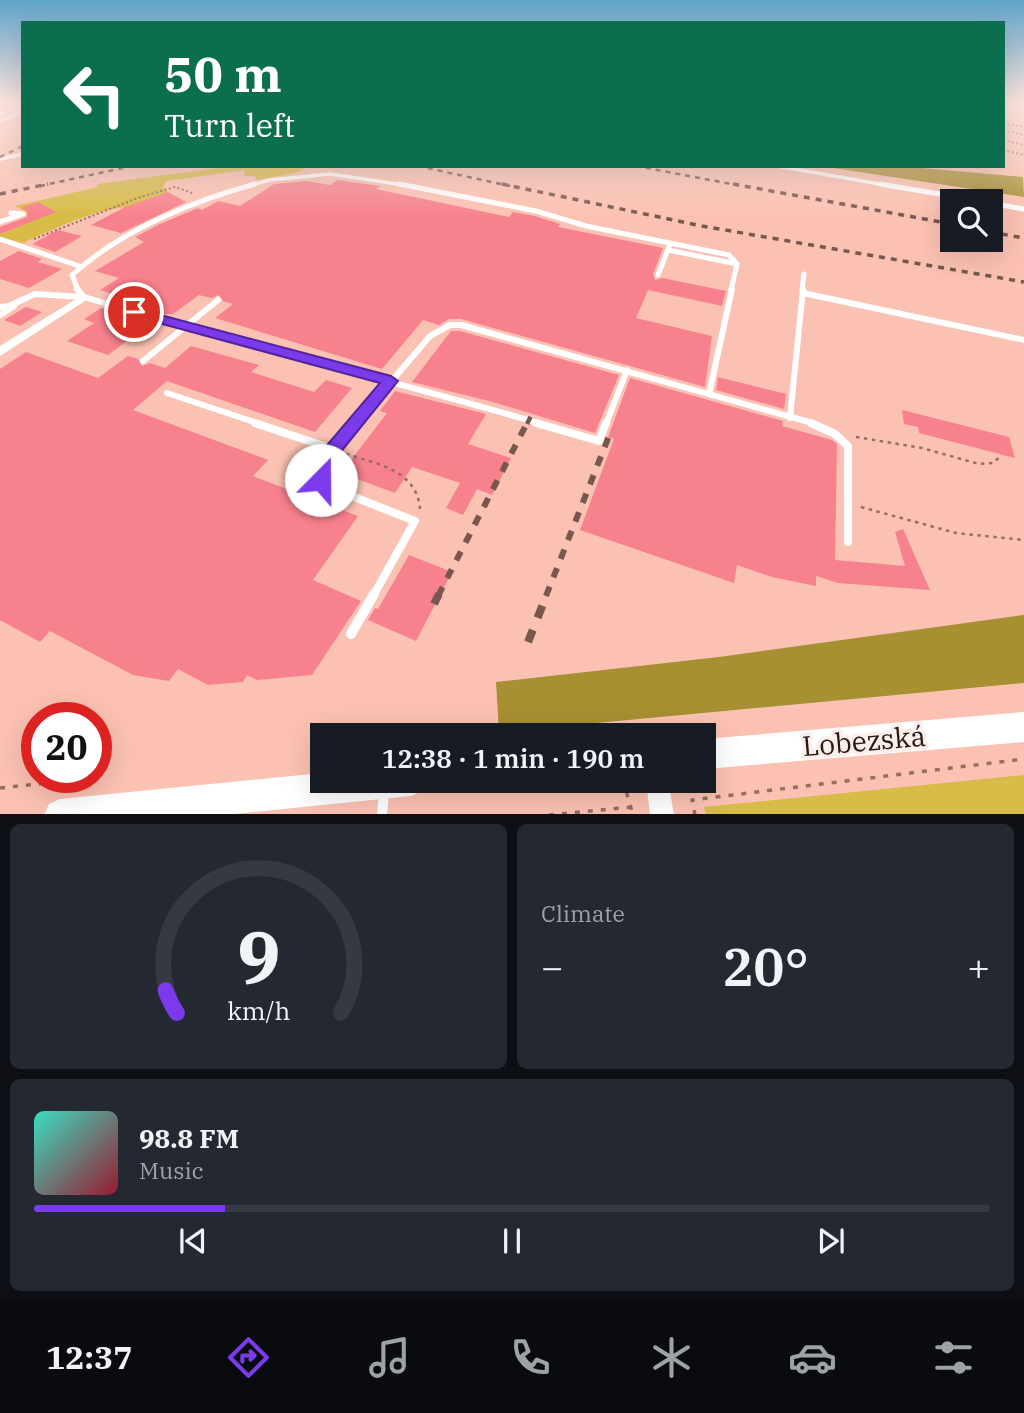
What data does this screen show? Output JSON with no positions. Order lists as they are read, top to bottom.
{
  "streets": {
    "street": ["Lobezská"]
  },
  "page": {
    "turn": ["50 m", "Turn left"],
    "limit": "20",
    "trip": "12:38 · 1 min · 190 m",
    "tile": "Climate",
    "heat": ["−", "20°", "+"],
    "song": ["98.8 FM", "Music"],
    "tabs": "12:37",
    "gauge": ["9", "km/h"]
  }
}
